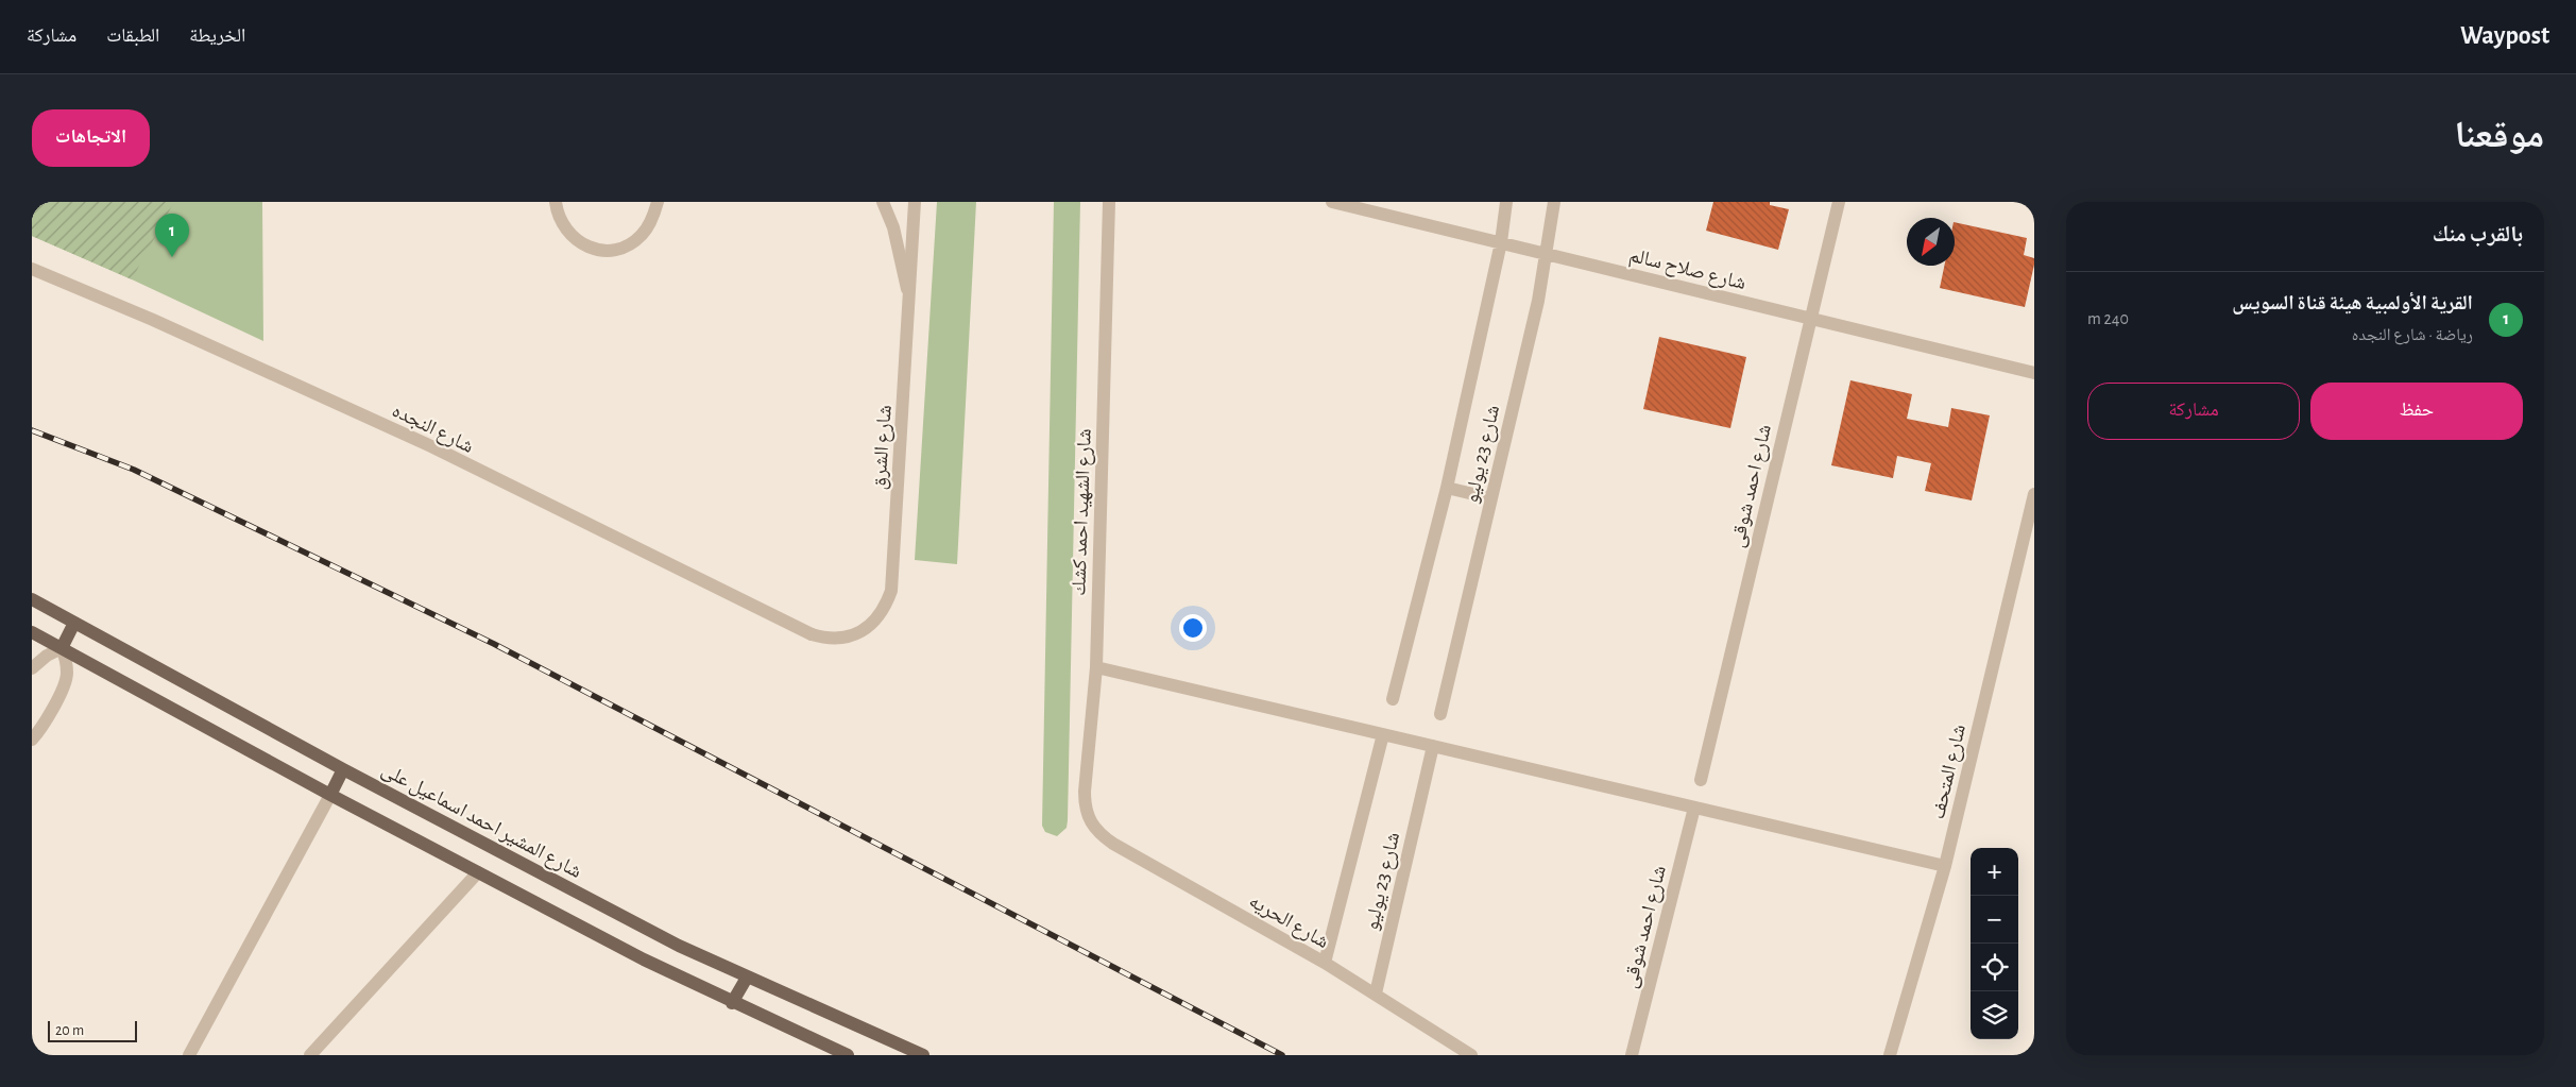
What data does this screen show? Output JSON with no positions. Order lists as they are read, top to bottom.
{
  "streets": {
    "main road": ["شارع المشير احمد اسماعيل على"],
    "street": [
      "شارع صلاح سالم",
      "شارع النجده",
      "شارع الشرق",
      "شارع 23 يوليو",
      "شارع احمد شوقى",
      "شارع الشهيد احمد كشك",
      "شارع المتحف",
      "شارع الحريه"
    ]
  },
  "crossings": [
    ["شارع صلاح سالم", "شارع 23 يوليو"],
    ["شارع صلاح سالم", "شارع احمد شوقى"],
    ["شارع النجده", "شارع الشرق"],
    ["شارع 23 يوليو", "شارع الحريه"],
    ["شارع الشهيد احمد كشك", "شارع الحريه"]
  ],
  "scale_bar": "20 m",
  "north": "bottom left",
  "page": {
    "header": "Waypost",
    "nav": ["الخريطة", "الطبقات", "مشاركة"],
    "title": "موقعنا",
    "buttons": [
      "الاتجاهات",
      ["حفظ", "مشاركة"]
    ],
    "heading": "بالقرب منك",
    "pins": "1",
    "list": [
      {
        "mark": "1",
        "name": "القرية الأولمبية هيئة قناة السويس",
        "note": "رياضة · شارع النجده",
        "value": "240 m"
      }
    ],
    "map_buttons": ["+", "−"],
    "scale": "20 m"
  }
}
